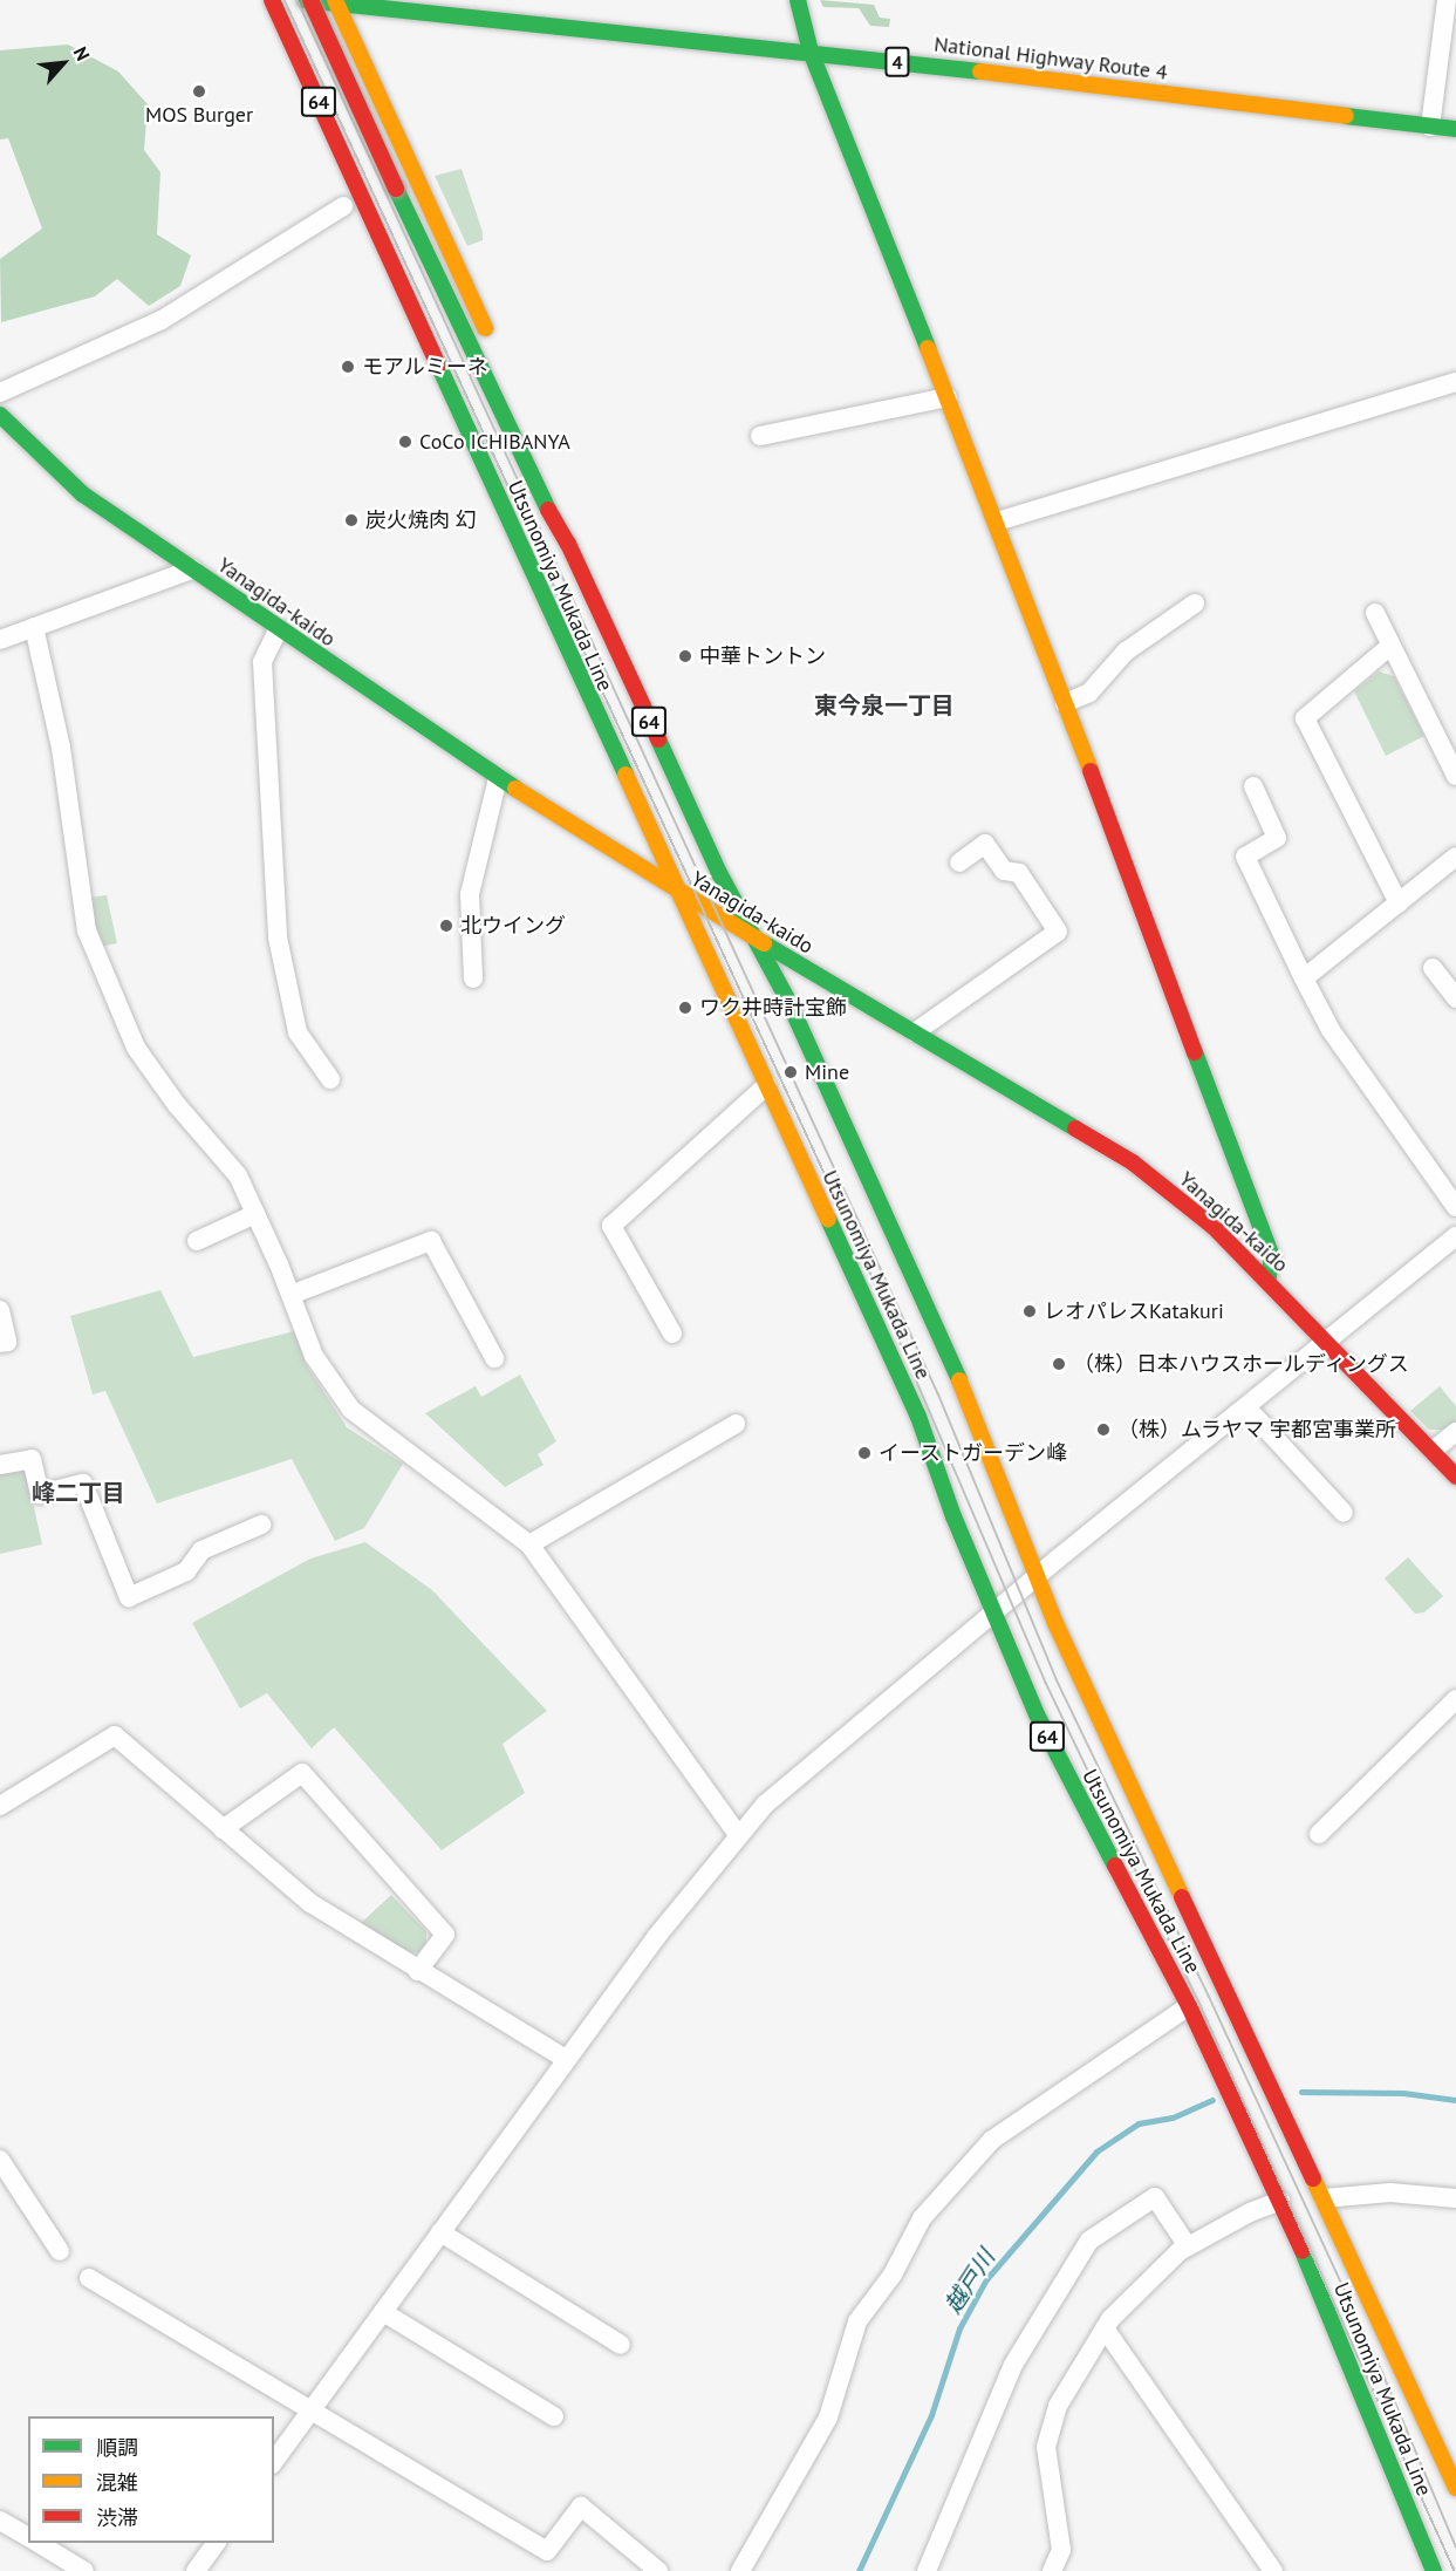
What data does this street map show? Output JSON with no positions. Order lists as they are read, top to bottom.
{
  "streets": {
    "main road": [
      "National Highway Route 4",
      "4",
      "64",
      "Utsunomiya Mukada Line",
      "Yanagida-kaido"
    ]
  },
  "crossings": [
    ["Utsunomiya Mukada Line", "Yanagida-kaido"]
  ],
  "districts": ["東今泉一丁目", "峰二丁目"],
  "water": ["越戸川"],
  "places": [
    "MOS Burger",
    "モアルミーネ",
    "CoCo ICHIBANYA",
    "炭火焼肉 幻",
    "中華トントン",
    "北ウイング",
    "ワク井時計宝飾",
    "Mine",
    "レオパレスKatakuri",
    "（株）日本ハウスホールディングス",
    "（株）ムラヤマ 宇都宮事業所",
    "イーストガーデン峰"
  ],
  "legend": ["順調", "混雑", "渋滞"],
  "north": "top right"
}
